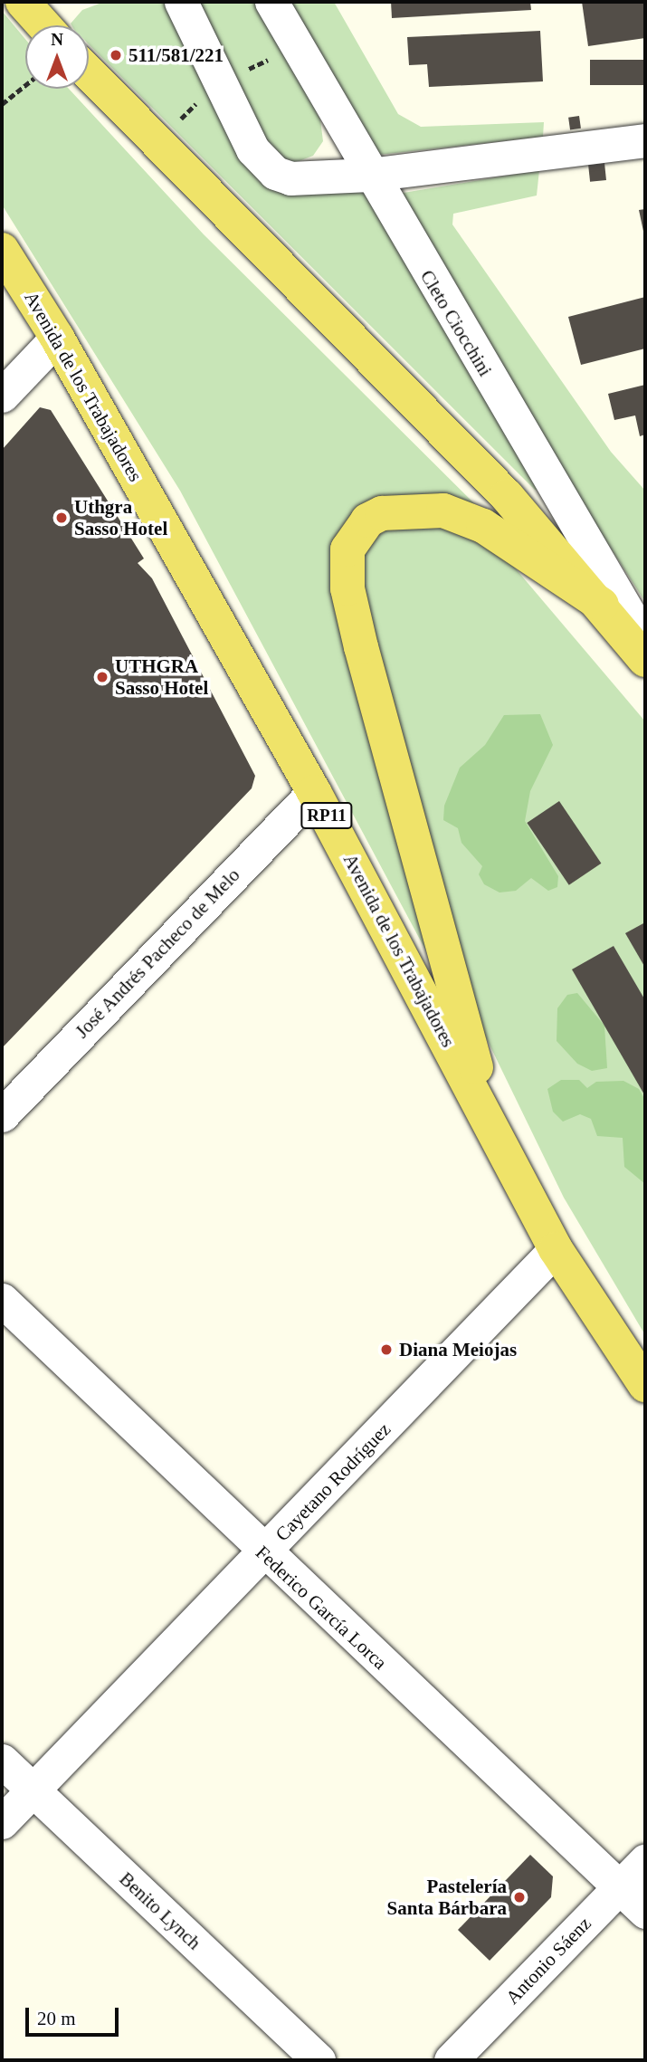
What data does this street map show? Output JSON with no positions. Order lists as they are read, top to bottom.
{
  "streets": {
    "main road": ["Avenida de los Trabajadores", "RP11"],
    "street": [
      "Cleto Ciocchini",
      "José Andrés Pacheco de Melo",
      "Cayetano Rodríguez",
      "Federico García Lorca",
      "Benito Lynch",
      "Antonio Sáenz"
    ]
  },
  "crossings": [
    ["Avenida de los Trabajadores", "José Andrés Pacheco de Melo"],
    ["Avenida de los Trabajadores", "Cayetano Rodríguez"],
    ["Cayetano Rodríguez", "Federico García Lorca"],
    ["Cayetano Rodríguez", "Benito Lynch"],
    ["Federico García Lorca", "Antonio Sáenz"]
  ],
  "places": [
    "511/581/221",
    "Uthgra Sasso Hotel",
    "UTHGRA Sasso Hotel",
    "Diana Meiojas",
    "Pastelería Santa Bárbara"
  ],
  "scale_bar": "20 m",
  "north": "top"
}
